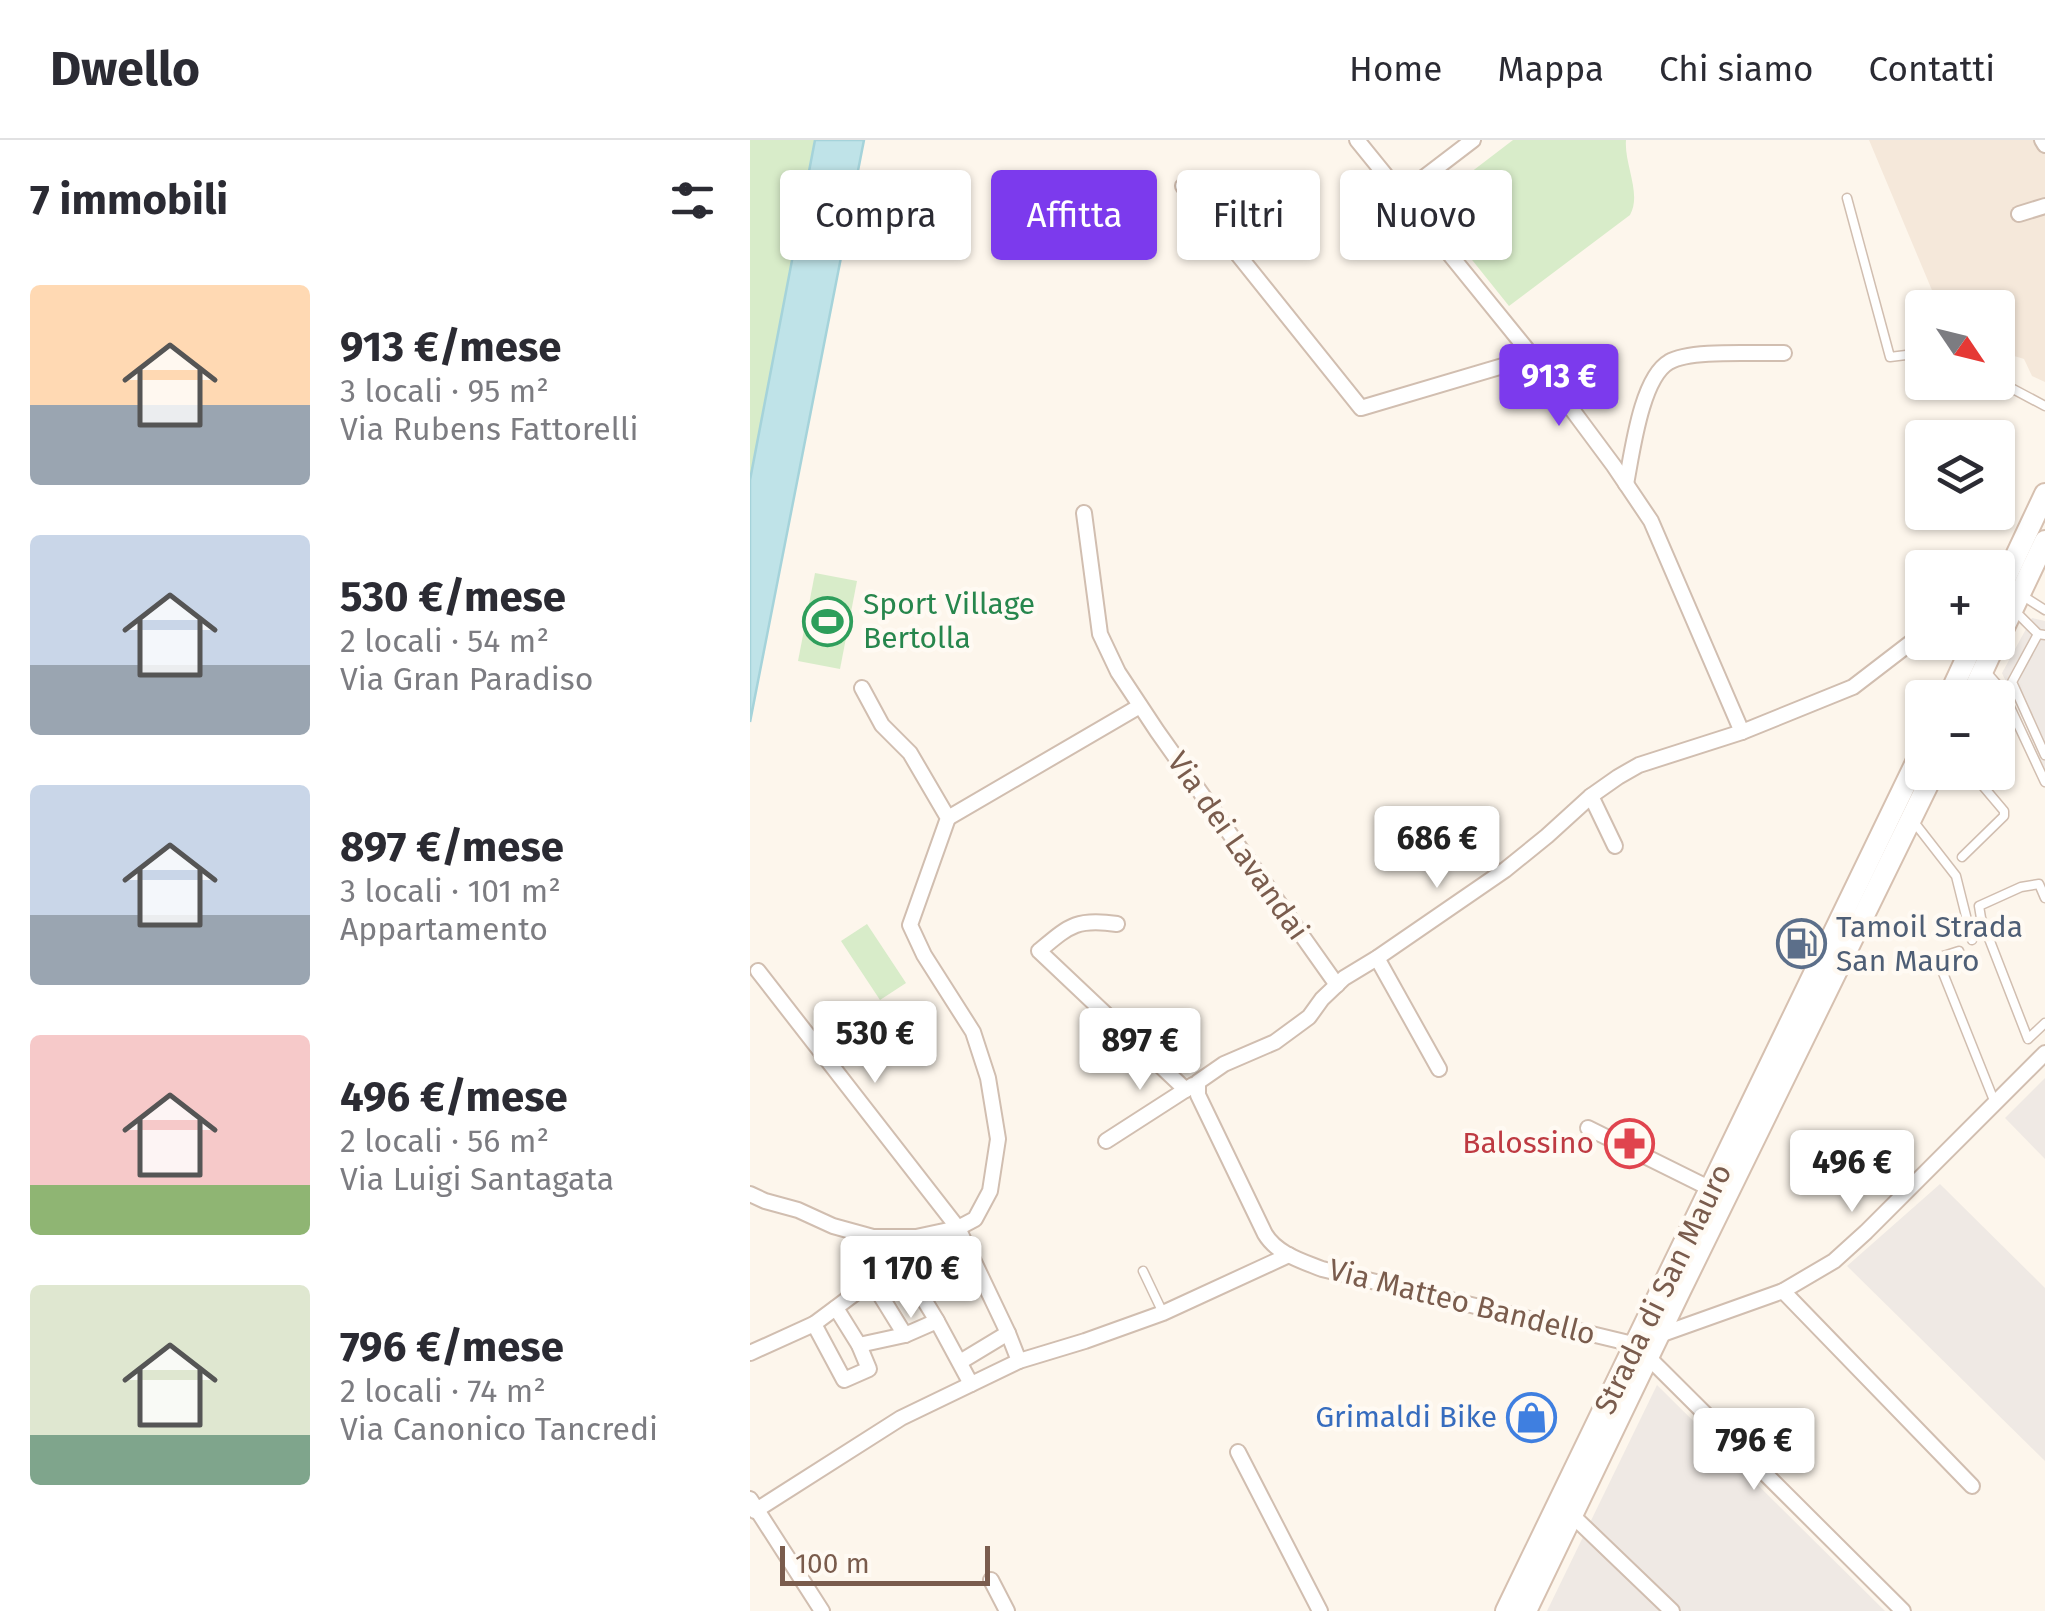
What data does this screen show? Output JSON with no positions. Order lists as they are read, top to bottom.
{
  "streets": {
    "main road": ["Strada di San Mauro"],
    "street": ["Via dei Lavandai", "Via Matteo Bandello"]
  },
  "crossings": [
    ["Strada di San Mauro", "Via Matteo Bandello"]
  ],
  "places": {
    "sports": ["Sport Village Bertolla"],
    "fuel station": ["Tamoil Strada San Mauro"],
    "pharmacy": ["Balossino"],
    "shop": ["Grimaldi Bike"]
  },
  "scale_bar": "100 m",
  "north": "bottom right",
  "page": {
    "header": "Dwello",
    "nav": [
      "Home",
      "Mappa",
      "Chi siamo",
      "Contatti"
    ],
    "heading": "7 immobili",
    "chip": [
      "Compra",
      "Affitta",
      "Filtri",
      "Nuovo"
    ],
    "list": [
      {
        "name": "913 €/mese",
        "note": "3 locali · 95 m² · Via Rubens Fattorelli"
      },
      {
        "name": "530 €/mese",
        "note": "2 locali · 54 m² · Via Gran Paradiso"
      },
      {
        "name": "897 €/mese",
        "note": "3 locali · 101 m² · Appartamento"
      },
      {
        "name": "496 €/mese",
        "note": "2 locali · 56 m² · Via Luigi Santagata"
      },
      {
        "name": "796 €/mese",
        "note": "2 locali · 74 m² · Via Canonico Tancredi"
      }
    ],
    "map_buttons": ["+", "−"],
    "price": [
      "913 €",
      "686 €",
      "530 €",
      "897 €",
      "496 €",
      "1 170 €",
      "796 €"
    ],
    "scale": "100 m"
  }
}
